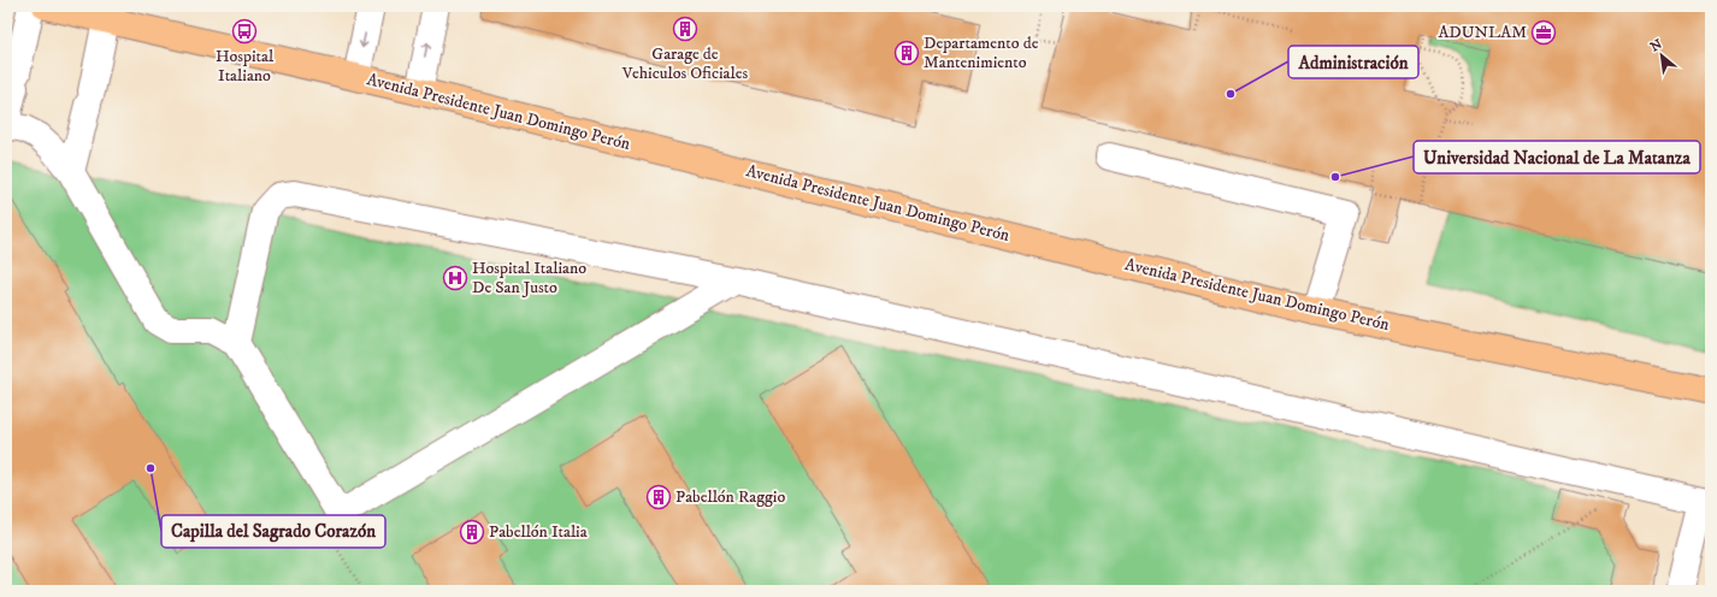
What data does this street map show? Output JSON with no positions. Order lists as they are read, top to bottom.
{
  "streets": {
    "main road": ["Avenida Presidente Juan Domingo Perón"]
  },
  "places": {
    "building": [
      "Garage de Vehiculos Oficiales",
      "Departamento de Mantenimiento",
      "Pabellón Raggio",
      "Pabellón Italia"
    ],
    "bus stop": ["Hospital Italiano"],
    "office": ["ADUNLAM"],
    "other": ["Administración", "Universidad Nacional de La Matanza", "Capilla del Sagrado Corazón"],
    "hospital": ["Hospital Italiano De San Justo"]
  },
  "north": "top left"
}
